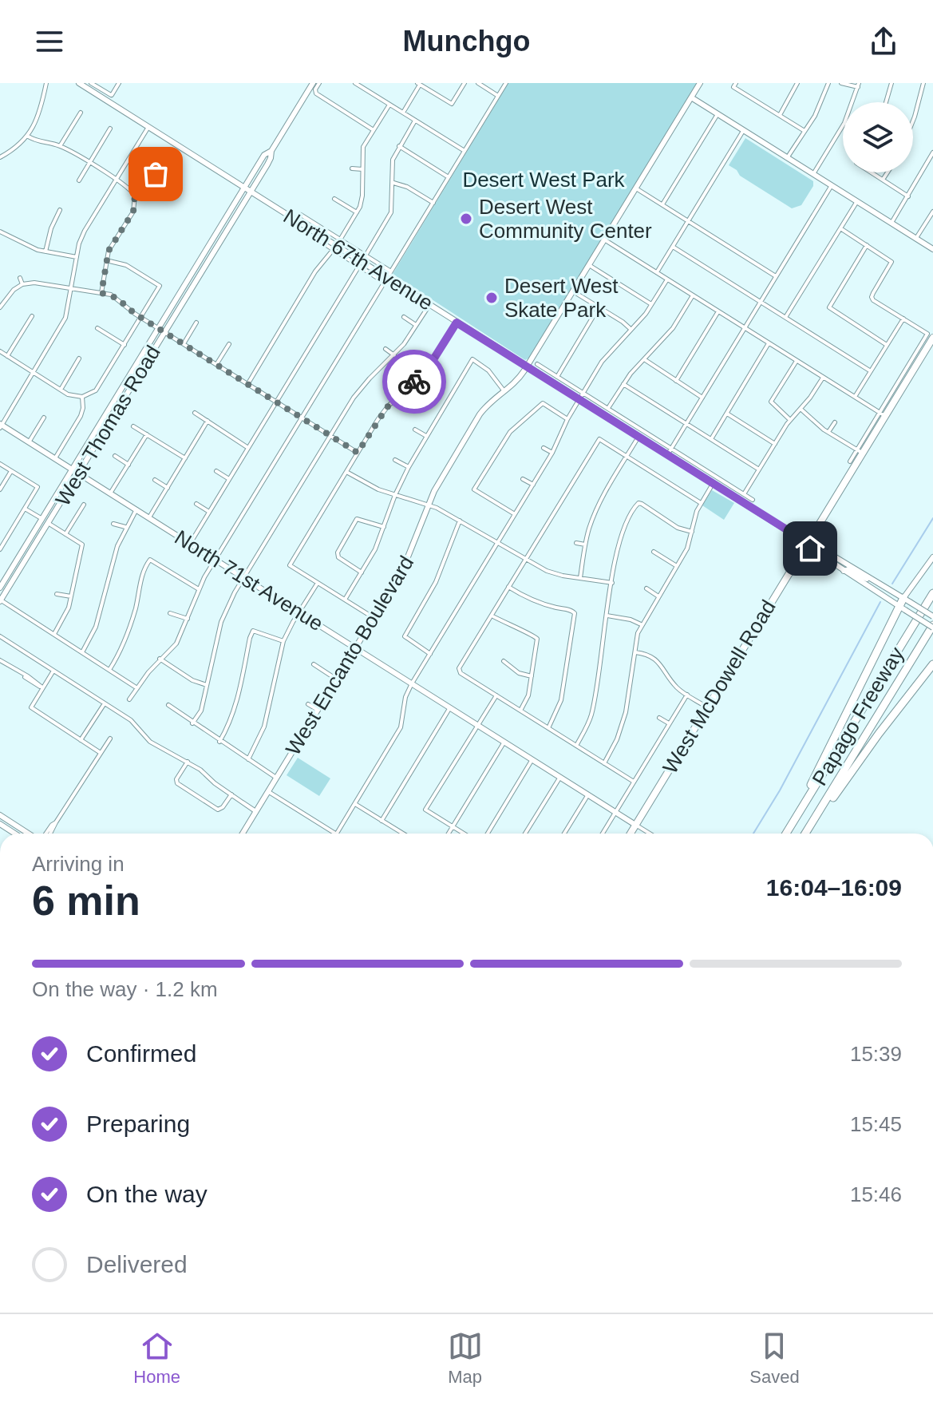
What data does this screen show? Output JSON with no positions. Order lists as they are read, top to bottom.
{
  "streets": {
    "highway": ["Papago Freeway"],
    "main road": [
      "North 67th Avenue",
      "West Thomas Road",
      "North 71st Avenue",
      "West Encanto Boulevard",
      "West McDowell Road"
    ]
  },
  "crossings": [
    ["North 67th Avenue", "West Thomas Road"],
    ["North 67th Avenue", "West Encanto Boulevard"],
    ["North 67th Avenue", "West McDowell Road"],
    ["North 67th Avenue", "Papago Freeway"],
    ["West Thomas Road", "North 71st Avenue"],
    ["North 71st Avenue", "West Encanto Boulevard"],
    ["North 71st Avenue", "West McDowell Road"]
  ],
  "parks": ["Desert West Park"],
  "places": ["Desert West Community Center", "Desert West Skate Park"],
  "page": {
    "header": "Munchgo",
    "heading": ["6 min", "Arriving in", "16:04–16:09"],
    "bar": "On the way · 1.2 km",
    "list": [
      ["Confirmed", "15:39"],
      ["Preparing", "15:45"],
      ["On the way", "15:46"],
      "Delivered"
    ],
    "tabs": ["Home", "Map", "Saved"]
  }
}
